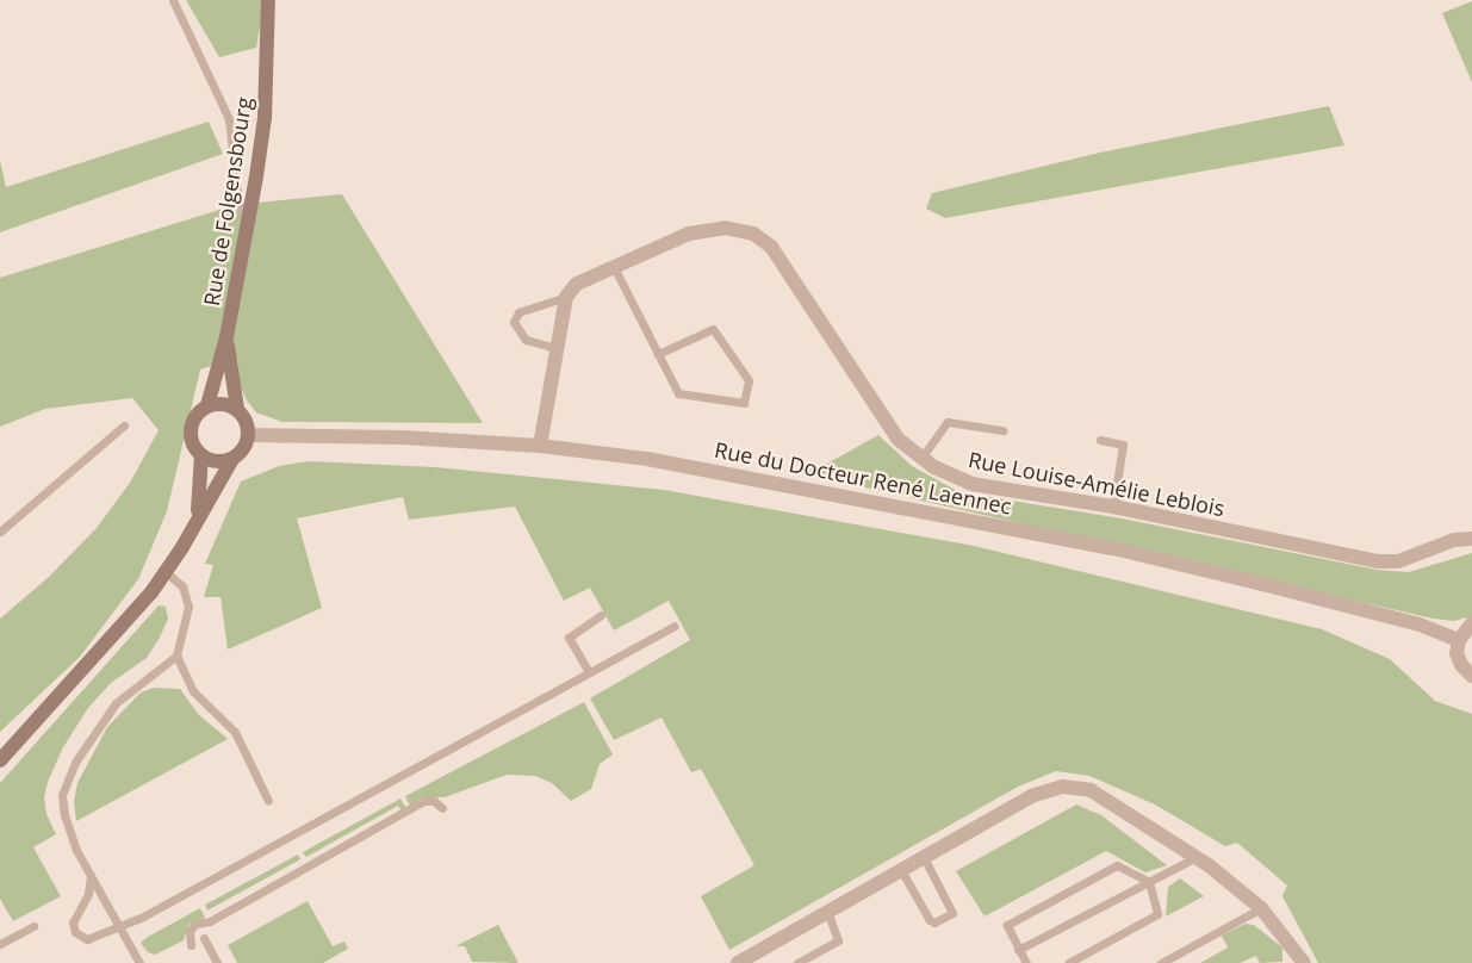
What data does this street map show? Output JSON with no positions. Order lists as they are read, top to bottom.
{
  "streets": {
    "main road": ["Rue de Folgensbourg"],
    "street": ["Rue du Docteur René Laennec", "Rue Louise-Amélie Leblois"]
  },
  "crossings": [
    ["Rue de Folgensbourg", "Rue du Docteur René Laennec"]
  ]
}
